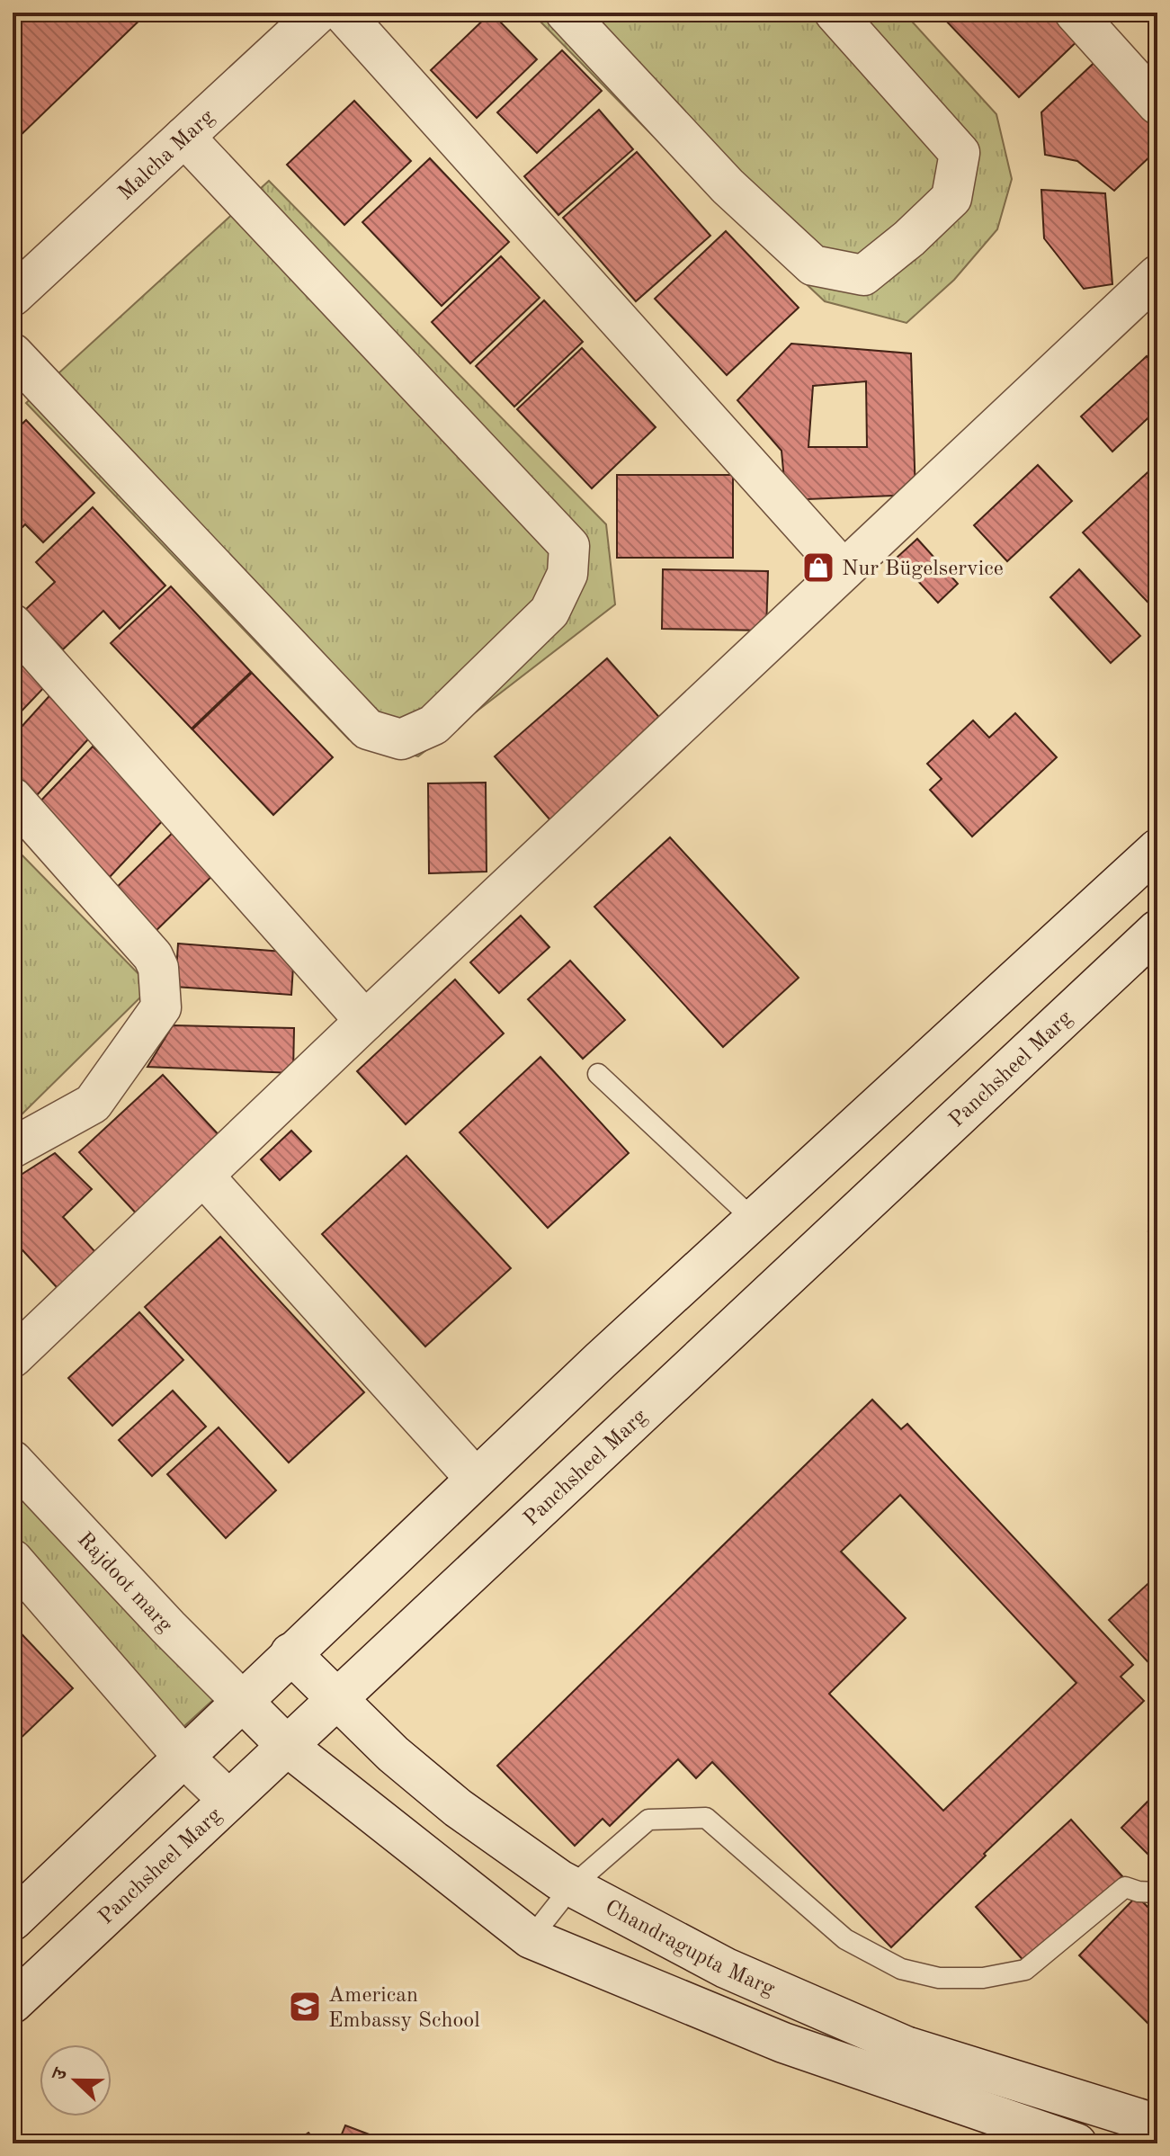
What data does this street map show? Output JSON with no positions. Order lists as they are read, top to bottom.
{
  "streets": {
    "street": [
      "Malcha Marg",
      "Panchsheel Marg",
      "Rajdoot marg",
      "Chandragupta Marg"
    ]
  },
  "crossings": [
    ["Panchsheel Marg", "Chandragupta Marg"]
  ],
  "places": {
    "shop": ["Nur Bügelservice"],
    "school or university": ["American Embassy School"]
  },
  "north": "left"
}
